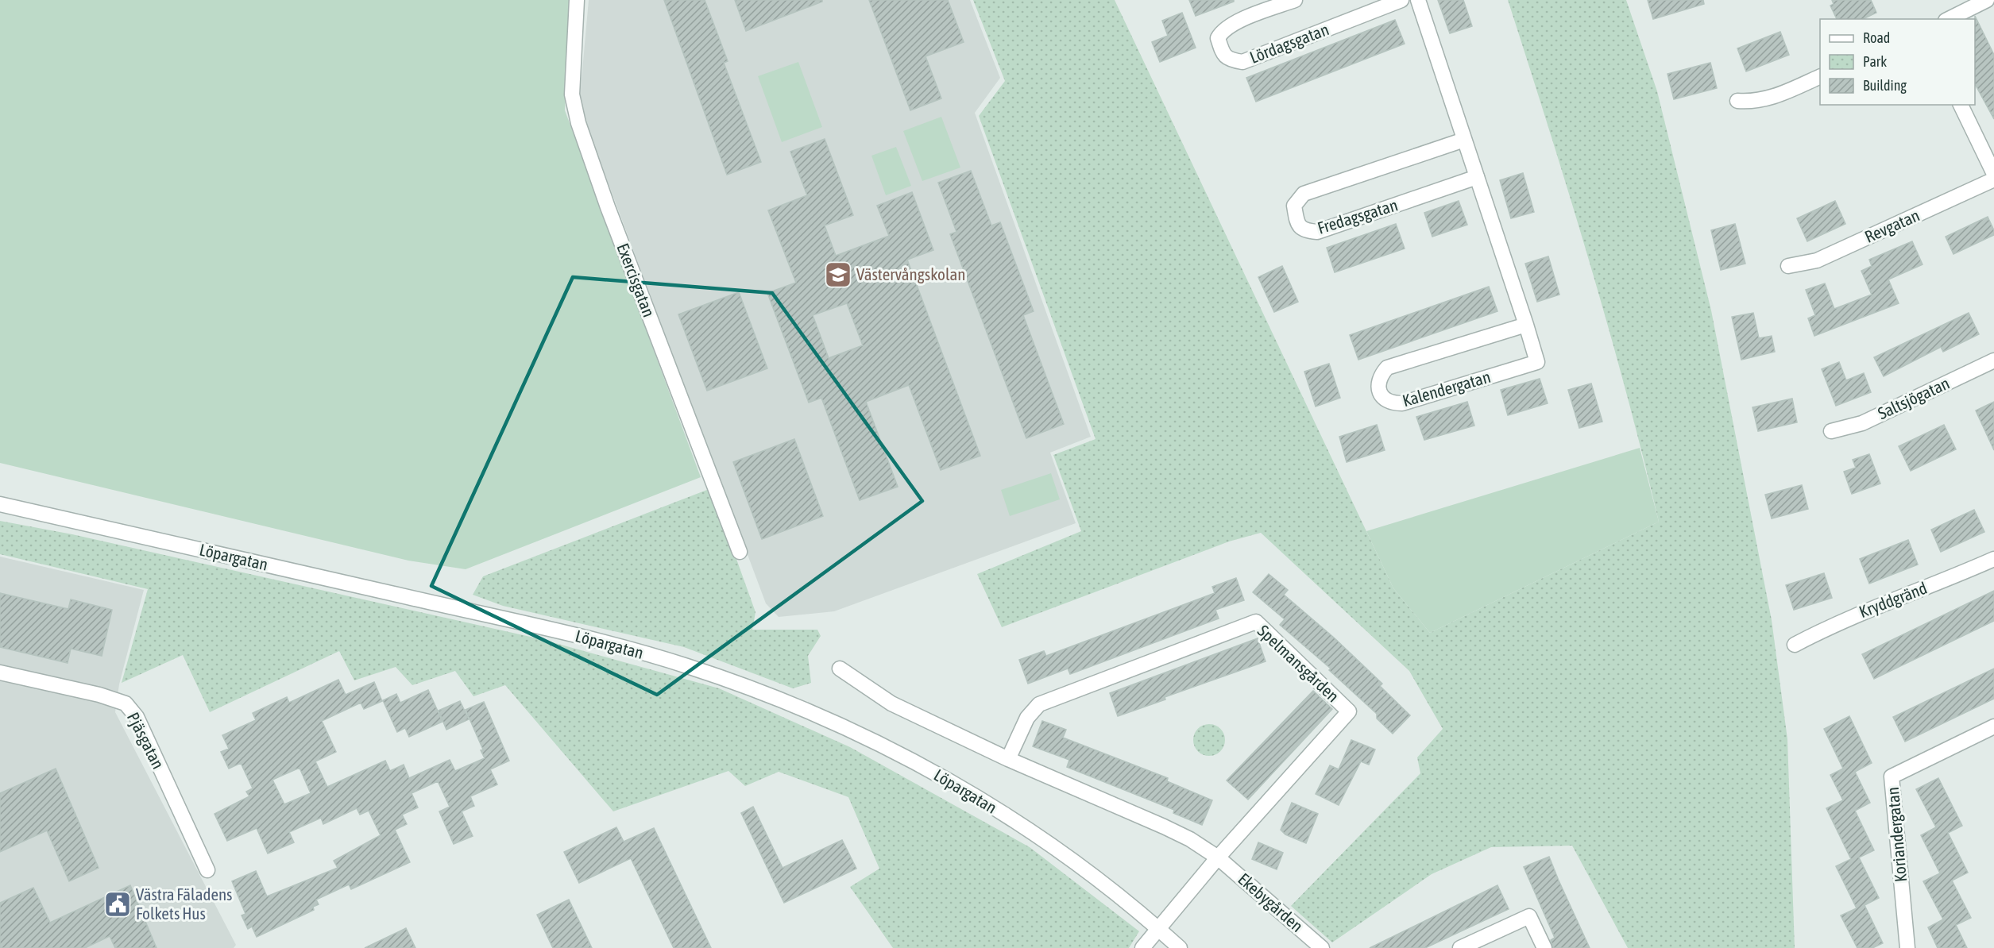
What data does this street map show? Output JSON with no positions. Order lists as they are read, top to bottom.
{
  "streets": {
    "street": [
      "Lördagsgatan",
      "Fredagsgatan",
      "Revgatan",
      "Exercisgatan",
      "Kalendergatan",
      "Saltsjögatan",
      "Löpargatan",
      "Kryddgränd",
      "Spelmansgården",
      "Pjäsgatan",
      "Koriandergatan",
      "Ekebygården"
    ]
  },
  "crossings": [
    ["Fredagsgatan", "Kalendergatan"],
    ["Löpargatan", "Spelmansgården"],
    ["Spelmansgården", "Ekebygården"]
  ],
  "places": {
    "school or university": ["Västervångskolan"],
    "public building": ["Västra Fäladens Folkets Hus"]
  },
  "legend": ["Road", "Park", "Building"]
}
